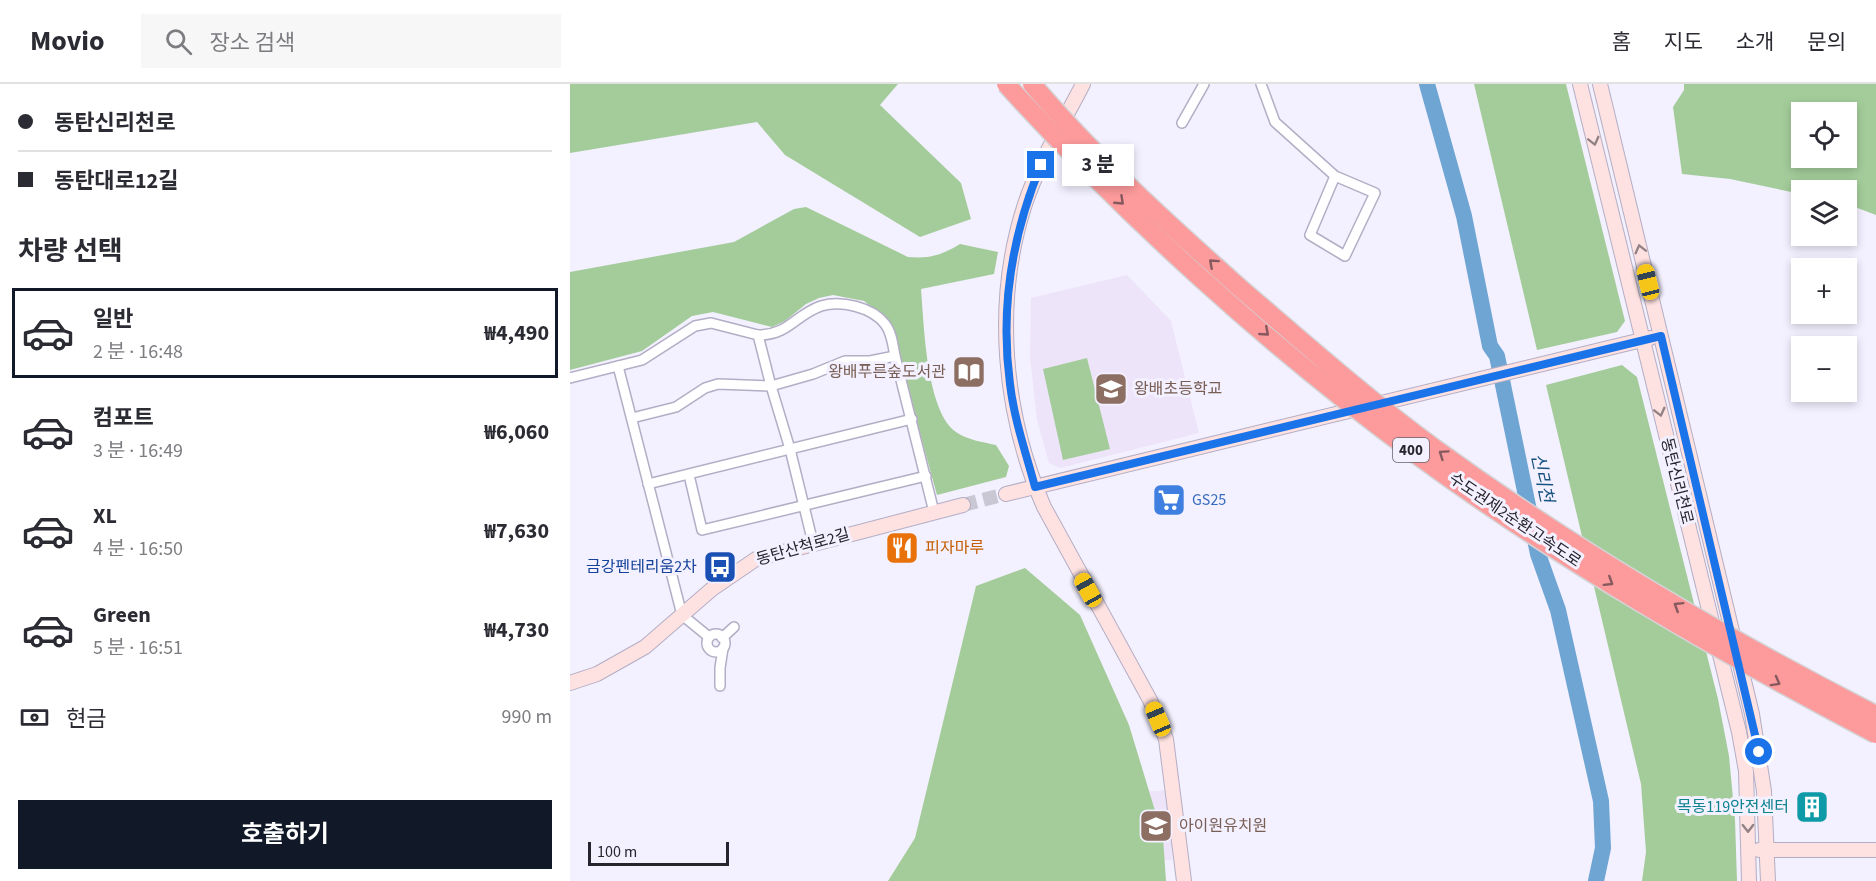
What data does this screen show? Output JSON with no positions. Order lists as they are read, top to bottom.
{
  "streets": {
    "highway": ["400", "수도권제2순환고속도로"],
    "street": ["동탄신리천로", "동탄산척로2길"]
  },
  "water": ["신리천"],
  "places": {
    "library": ["왕배푸른숲도서관"],
    "school or university": ["왕배초등학교", "아이원유치원"],
    "supermarket": ["GS25"],
    "restaurant": ["피자마루"],
    "bus stop": ["금강펜테리움2차"],
    "building": ["목동119안전센터"]
  },
  "scale_bar": "100 m",
  "page": {
    "header": "Movio",
    "search": "장소 검색",
    "nav": [
      "홈",
      "지도",
      "소개",
      "문의"
    ],
    "banner": ["동탄신리천로", "동탄대로12길"],
    "map_buttons": ["+", "−"],
    "bubble": "3 분",
    "heading": "차량 선택",
    "list": [
      {
        "name": "일반",
        "note": "2 분 · 16:48",
        "value": "₩4,490"
      },
      {
        "name": "컴포트",
        "note": "3 분 · 16:49",
        "value": "₩6,060"
      },
      {
        "name": "XL",
        "note": "4 분 · 16:50",
        "value": "₩7,630"
      },
      {
        "name": "Green",
        "note": "5 분 · 16:51",
        "value": "₩4,730"
      }
    ],
    "pay": ["현금", "990 m"],
    "buttons": "호출하기",
    "scale": "100 m"
  }
}
